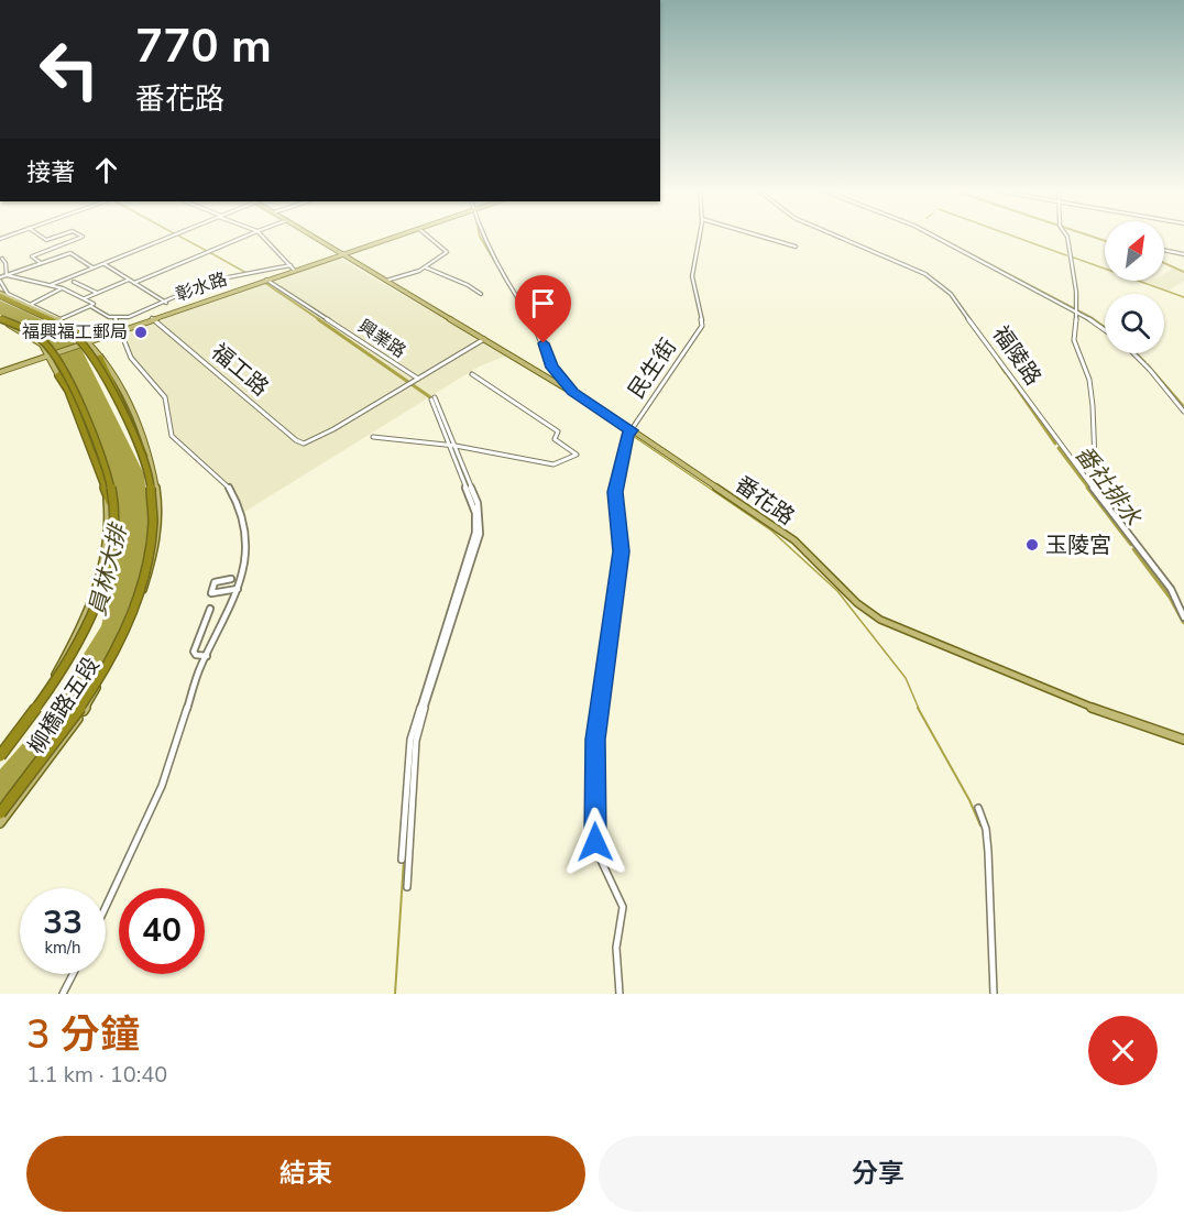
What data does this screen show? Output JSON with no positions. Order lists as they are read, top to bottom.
{
  "streets": {
    "main road": ["彰水路", "番花路", "柳橋路五段"],
    "street": [
      "興業路",
      "福陵路",
      "民生街",
      "福工路"
    ]
  },
  "crossings": [
    ["彰水路", "興業路"],
    ["彰水路", "福工路"],
    ["彰水路", "番花路"],
    ["彰水路", "柳橋路五段"],
    ["興業路", "番花路"],
    ["民生街", "番花路"]
  ],
  "water": ["番社排水", "員林大排"],
  "places": ["福興福工郵局", "玉陵宮"],
  "north": "top right",
  "page": {
    "turn": ["770 m", "番花路"],
    "then": "接著",
    "speed": "33 km/h",
    "limit": "40",
    "heading": ["3 分鐘", "1.1 km · 10:40"],
    "buttons": ["結束", "分享"]
  }
}
